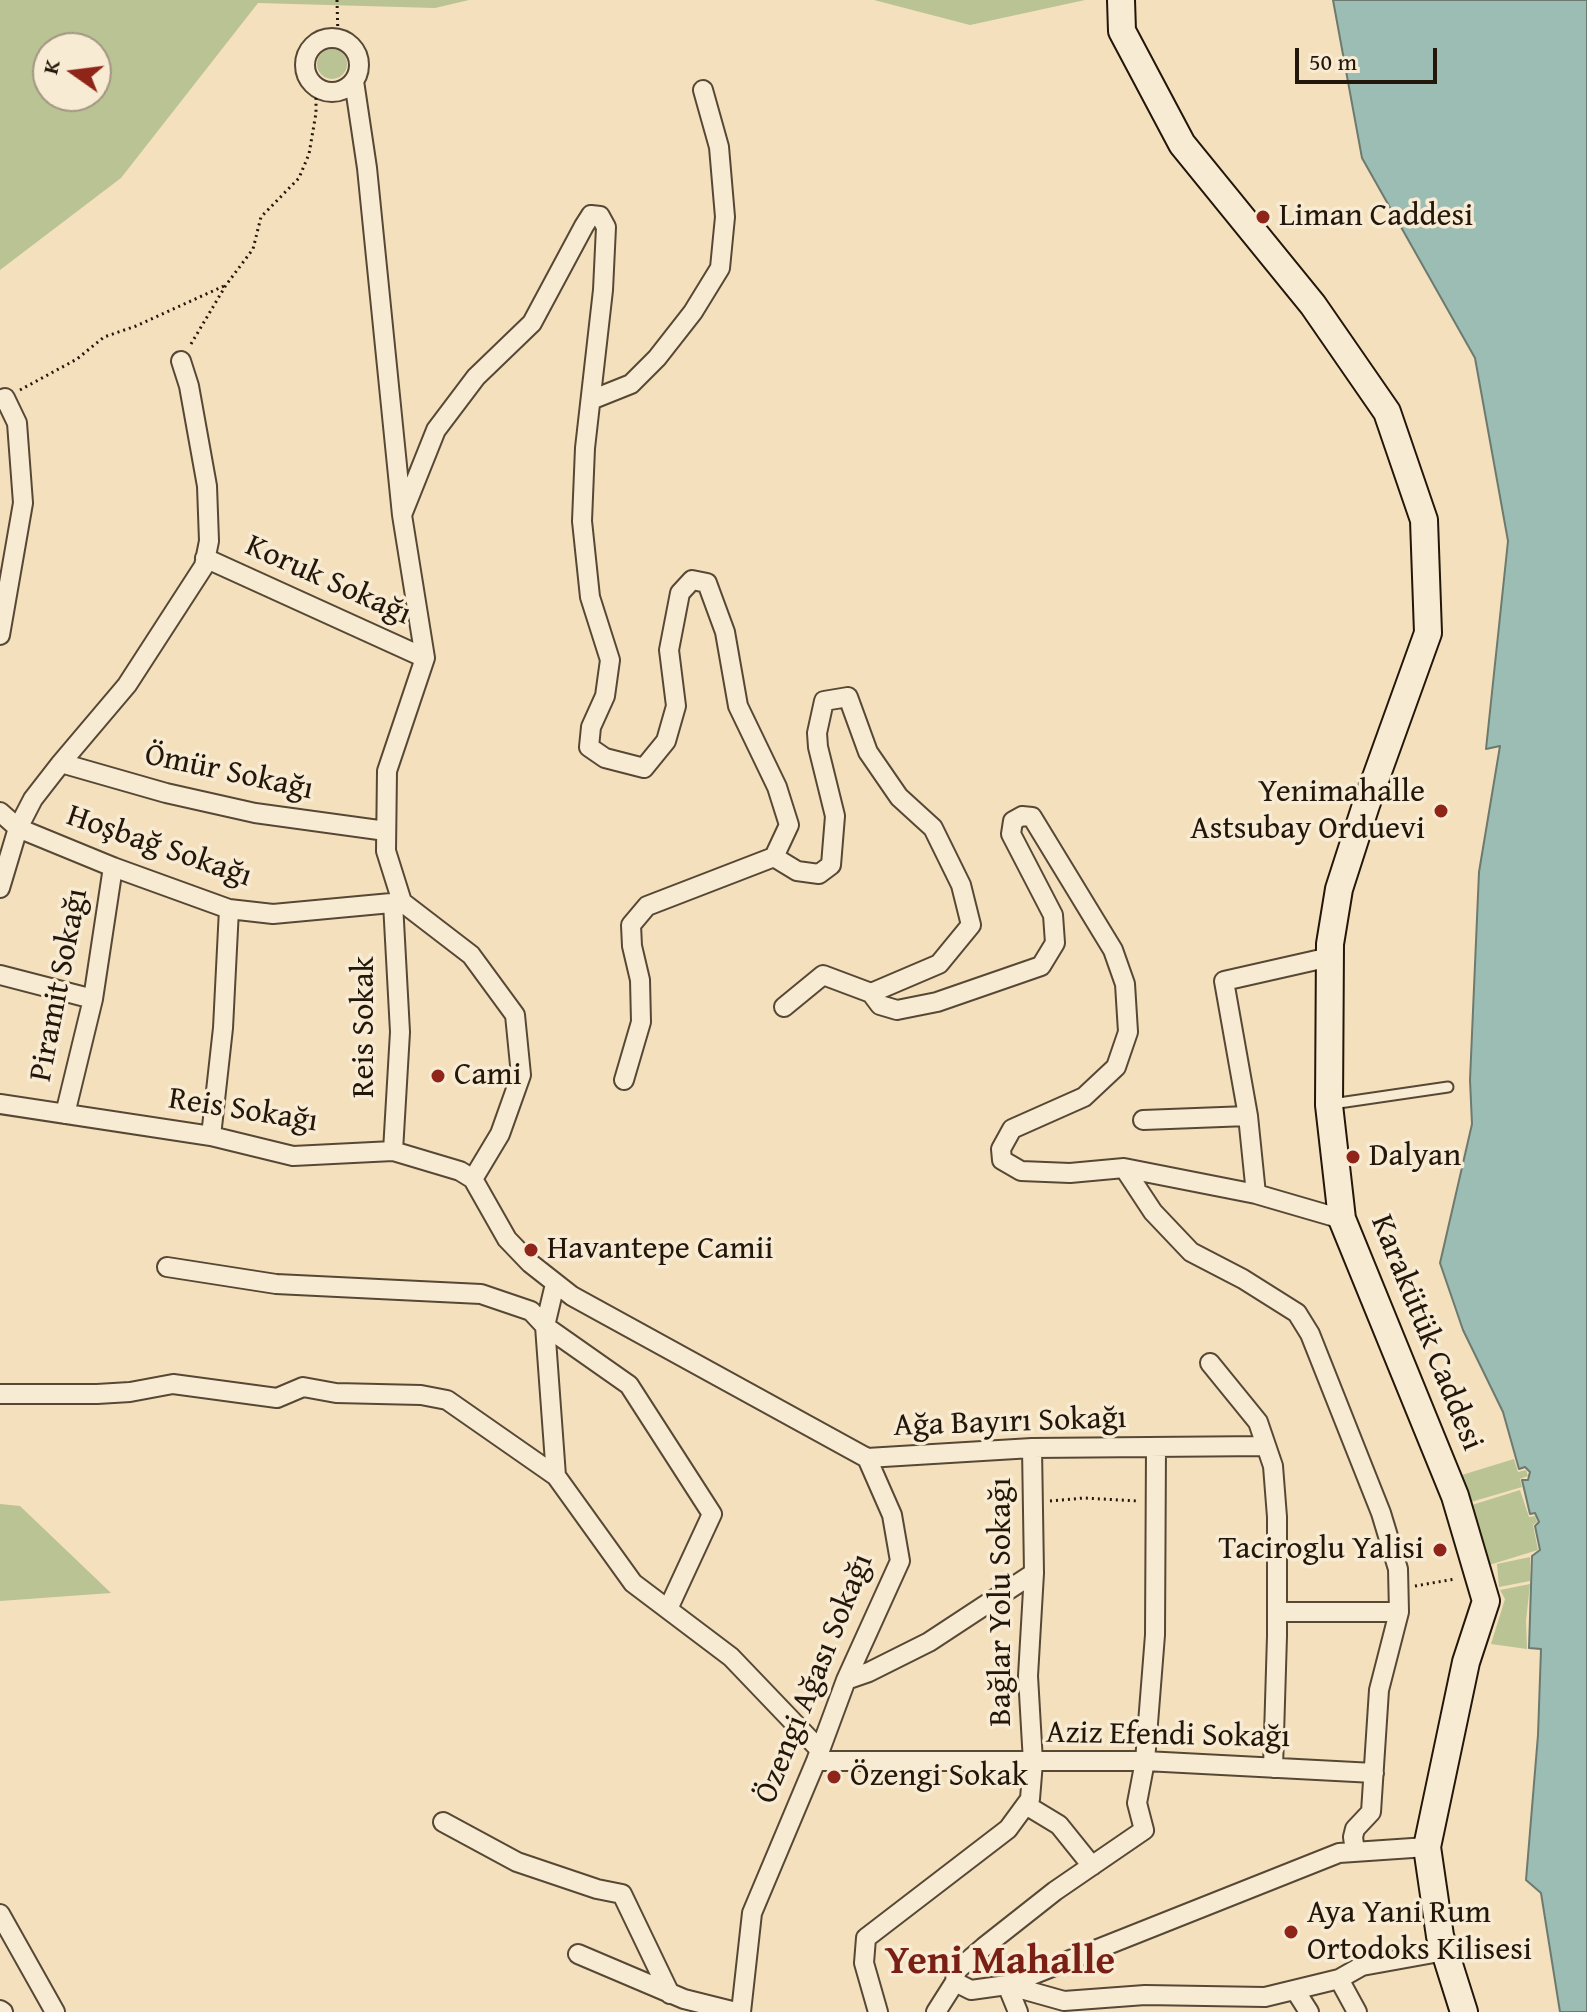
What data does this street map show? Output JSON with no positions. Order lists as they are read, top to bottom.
{
  "streets": {
    "main road": ["Karakütük Caddesi"],
    "street": [
      "Koruk Sokağı",
      "Ömür Sokağı",
      "Hoşbağ Sokağı",
      "Piramit Sokağı",
      "Reis Sokak",
      "Reis Sokağı",
      "Ağa Bayırı Sokağı",
      "Bağlar Yolu Sokağı",
      "Özengi Ağası Sokağı",
      "Aziz Efendi Sokağı"
    ]
  },
  "crossings": [
    ["Koruk Sokağı", "Reis Sokak"],
    ["Ömür Sokağı", "Reis Sokak"],
    ["Hoşbağ Sokağı", "Piramit Sokağı"],
    ["Hoşbağ Sokağı", "Reis Sokak"],
    ["Piramit Sokağı", "Reis Sokağı"],
    ["Reis Sokak", "Reis Sokağı"],
    ["Ağa Bayırı Sokağı", "Bağlar Yolu Sokağı"],
    ["Ağa Bayırı Sokağı", "Özengi Ağası Sokağı"],
    ["Bağlar Yolu Sokağı", "Aziz Efendi Sokağı"],
    ["Özengi Ağası Sokağı", "Aziz Efendi Sokağı"]
  ],
  "districts": ["Yeni Mahalle"],
  "places": [
    "Liman Caddesi",
    "Yenimahalle Astsubay Orduevi",
    "Cami",
    "Dalyan",
    "Havantepe Camii",
    "Taciroglu Yalisi",
    "Özengi Sokak",
    "Aya Yani Rum Ortodoks Kilisesi"
  ],
  "scale_bar": "50 m",
  "north": "left"
}
